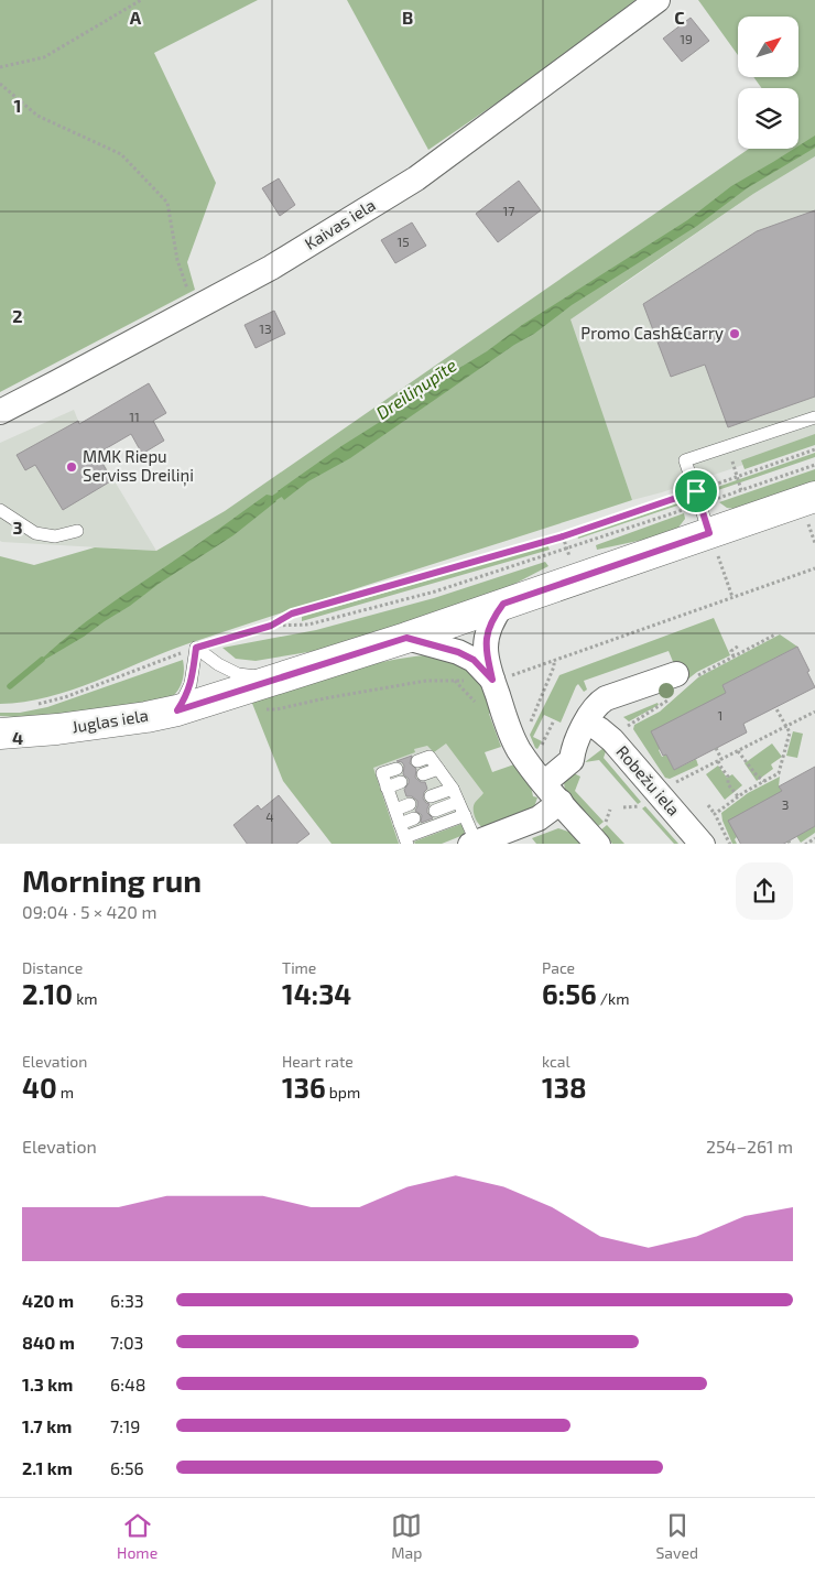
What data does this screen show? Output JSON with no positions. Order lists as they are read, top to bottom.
{
  "streets": {
    "main road": ["Juglas iela"],
    "street": ["Kaivas iela", "Robežu iela"]
  },
  "water": ["Dreiliņupīte"],
  "places": ["Promo Cash&Carry", "MMK Riepu Serviss Dreiliņi"],
  "house_numbers": [
    "19",
    "17",
    "15",
    "13",
    "11",
    "1",
    "3",
    "4"
  ],
  "north": "top right",
  "page": {
    "heading": ["Morning run", "09:04 · 5 × 420 m"],
    "stats": [
      ["Distance", "2.10 km"],
      ["Time", "14:34"],
      ["Pace", "6:56 /km"],
      ["Elevation", "40 m"],
      ["Heart rate", "136 bpm"],
      ["kcal", "138"]
    ],
    "chart": ["Elevation", "254–261 m"],
    "list": [
      {
        "name": "420 m",
        "note": "6:33"
      },
      {
        "name": "840 m",
        "note": "7:03"
      },
      {
        "name": "1.3 km",
        "note": "6:48"
      },
      {
        "name": "1.7 km",
        "note": "7:19"
      },
      {
        "name": "2.1 km",
        "note": "6:56"
      }
    ],
    "tabs": ["Home", "Map", "Saved"]
  },
  "grid": {
    "columns": ["A", "B", "C"],
    "rows": [
      "1",
      "2",
      "3",
      "4"
    ]
  }
}
